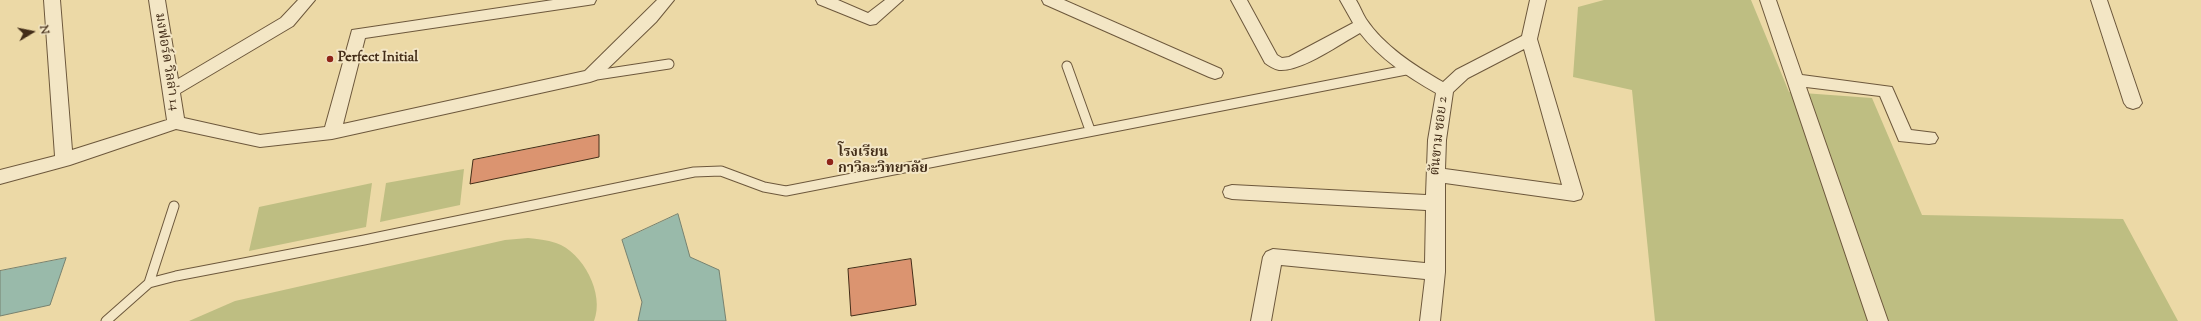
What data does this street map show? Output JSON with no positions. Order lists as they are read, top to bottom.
{
  "streets": {
    "street": ["มงฟอร์ด วิลล่า 14", "ตันขาม ซอย 2"]
  },
  "places": ["Perfect Initial", "โรงเรียน กาวิละวิทยาลัย"],
  "north": "right"
}
